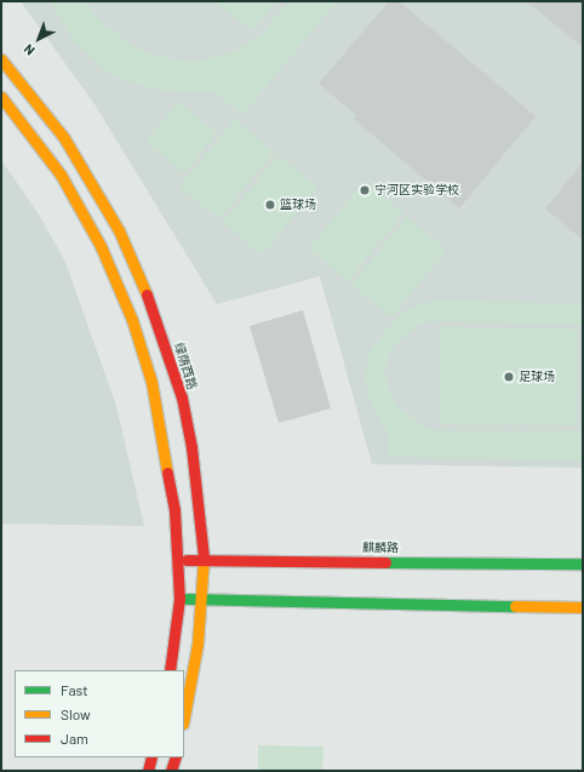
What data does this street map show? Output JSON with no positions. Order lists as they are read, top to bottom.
{
  "streets": {
    "main road": ["绿荫西路", "麒麟路"]
  },
  "crossings": [
    ["绿荫西路", "麒麟路"]
  ],
  "places": ["宁河区实验学校", "篮球场", "足球场"],
  "legend": ["Fast", "Slow", "Jam"],
  "north": "bottom left"
}
